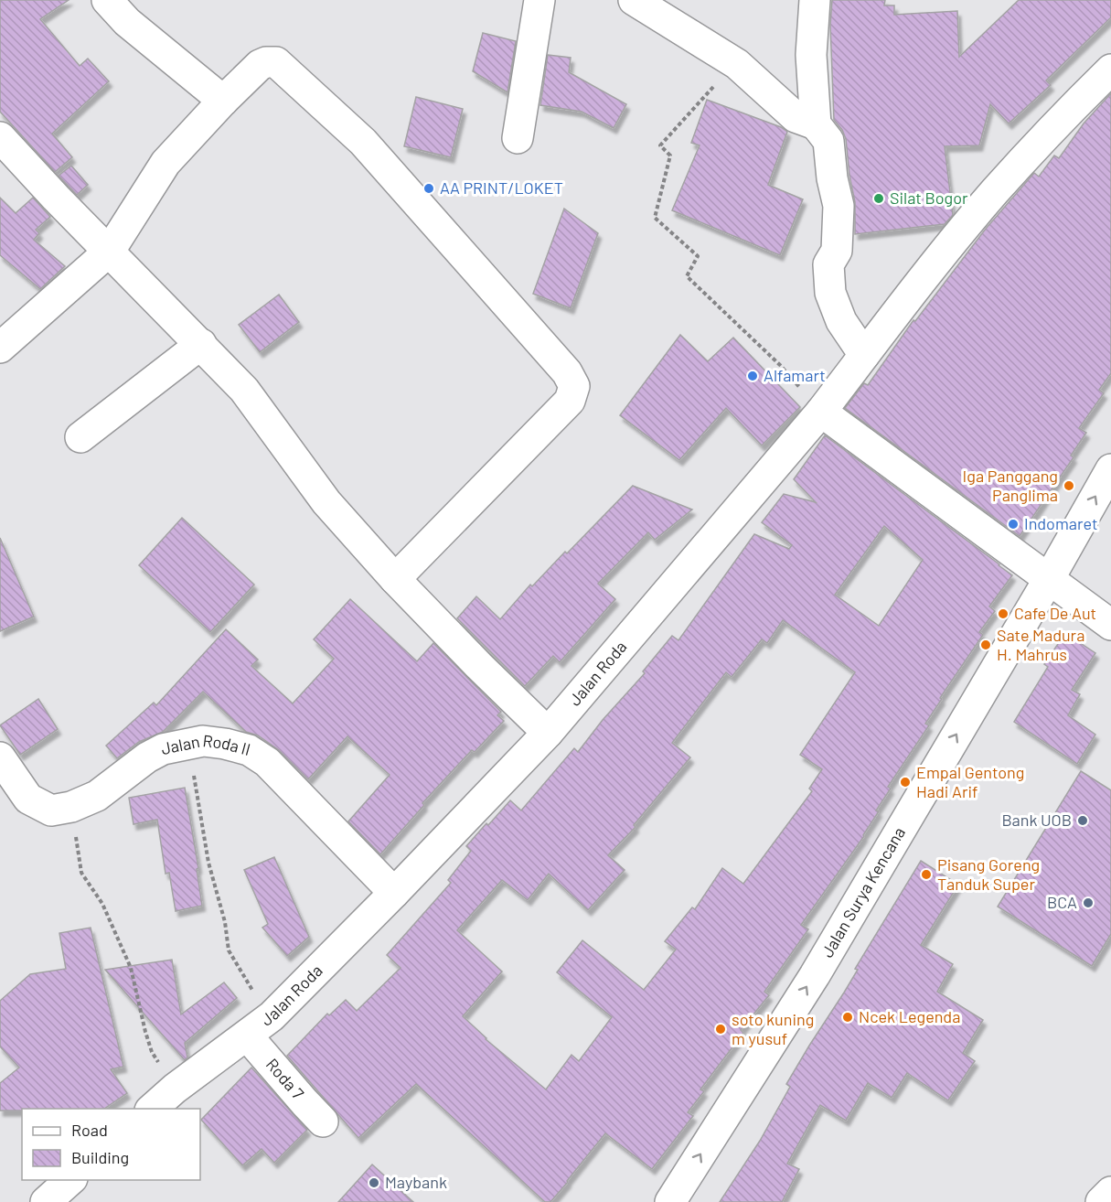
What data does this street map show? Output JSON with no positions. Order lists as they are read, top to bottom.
{
  "streets": {
    "street": [
      "Jalan Roda",
      "Jalan Roda II",
      "Jalan Surya Kencana",
      "Roda 7"
    ]
  },
  "crossings": [
    ["Jalan Roda", "Jalan Roda II"],
    ["Jalan Roda", "Roda 7"]
  ],
  "one_way": ["Jalan Surya Kencana"],
  "places": [
    "AA PRINT/LOKET",
    "Silat Bogor",
    "Alfamart",
    "Iga Panggang Panglima",
    "Indomaret",
    "Cafe De Aut",
    "Sate Madura H. Mahrus",
    "Empal Gentong Hadi Arif",
    "Bank UOB",
    "Pisang Goreng Tanduk Super",
    "BCA",
    "Ncek Legenda",
    "soto kuning m yusuf",
    "Maybank"
  ],
  "legend": ["Road", "Building"]
}
